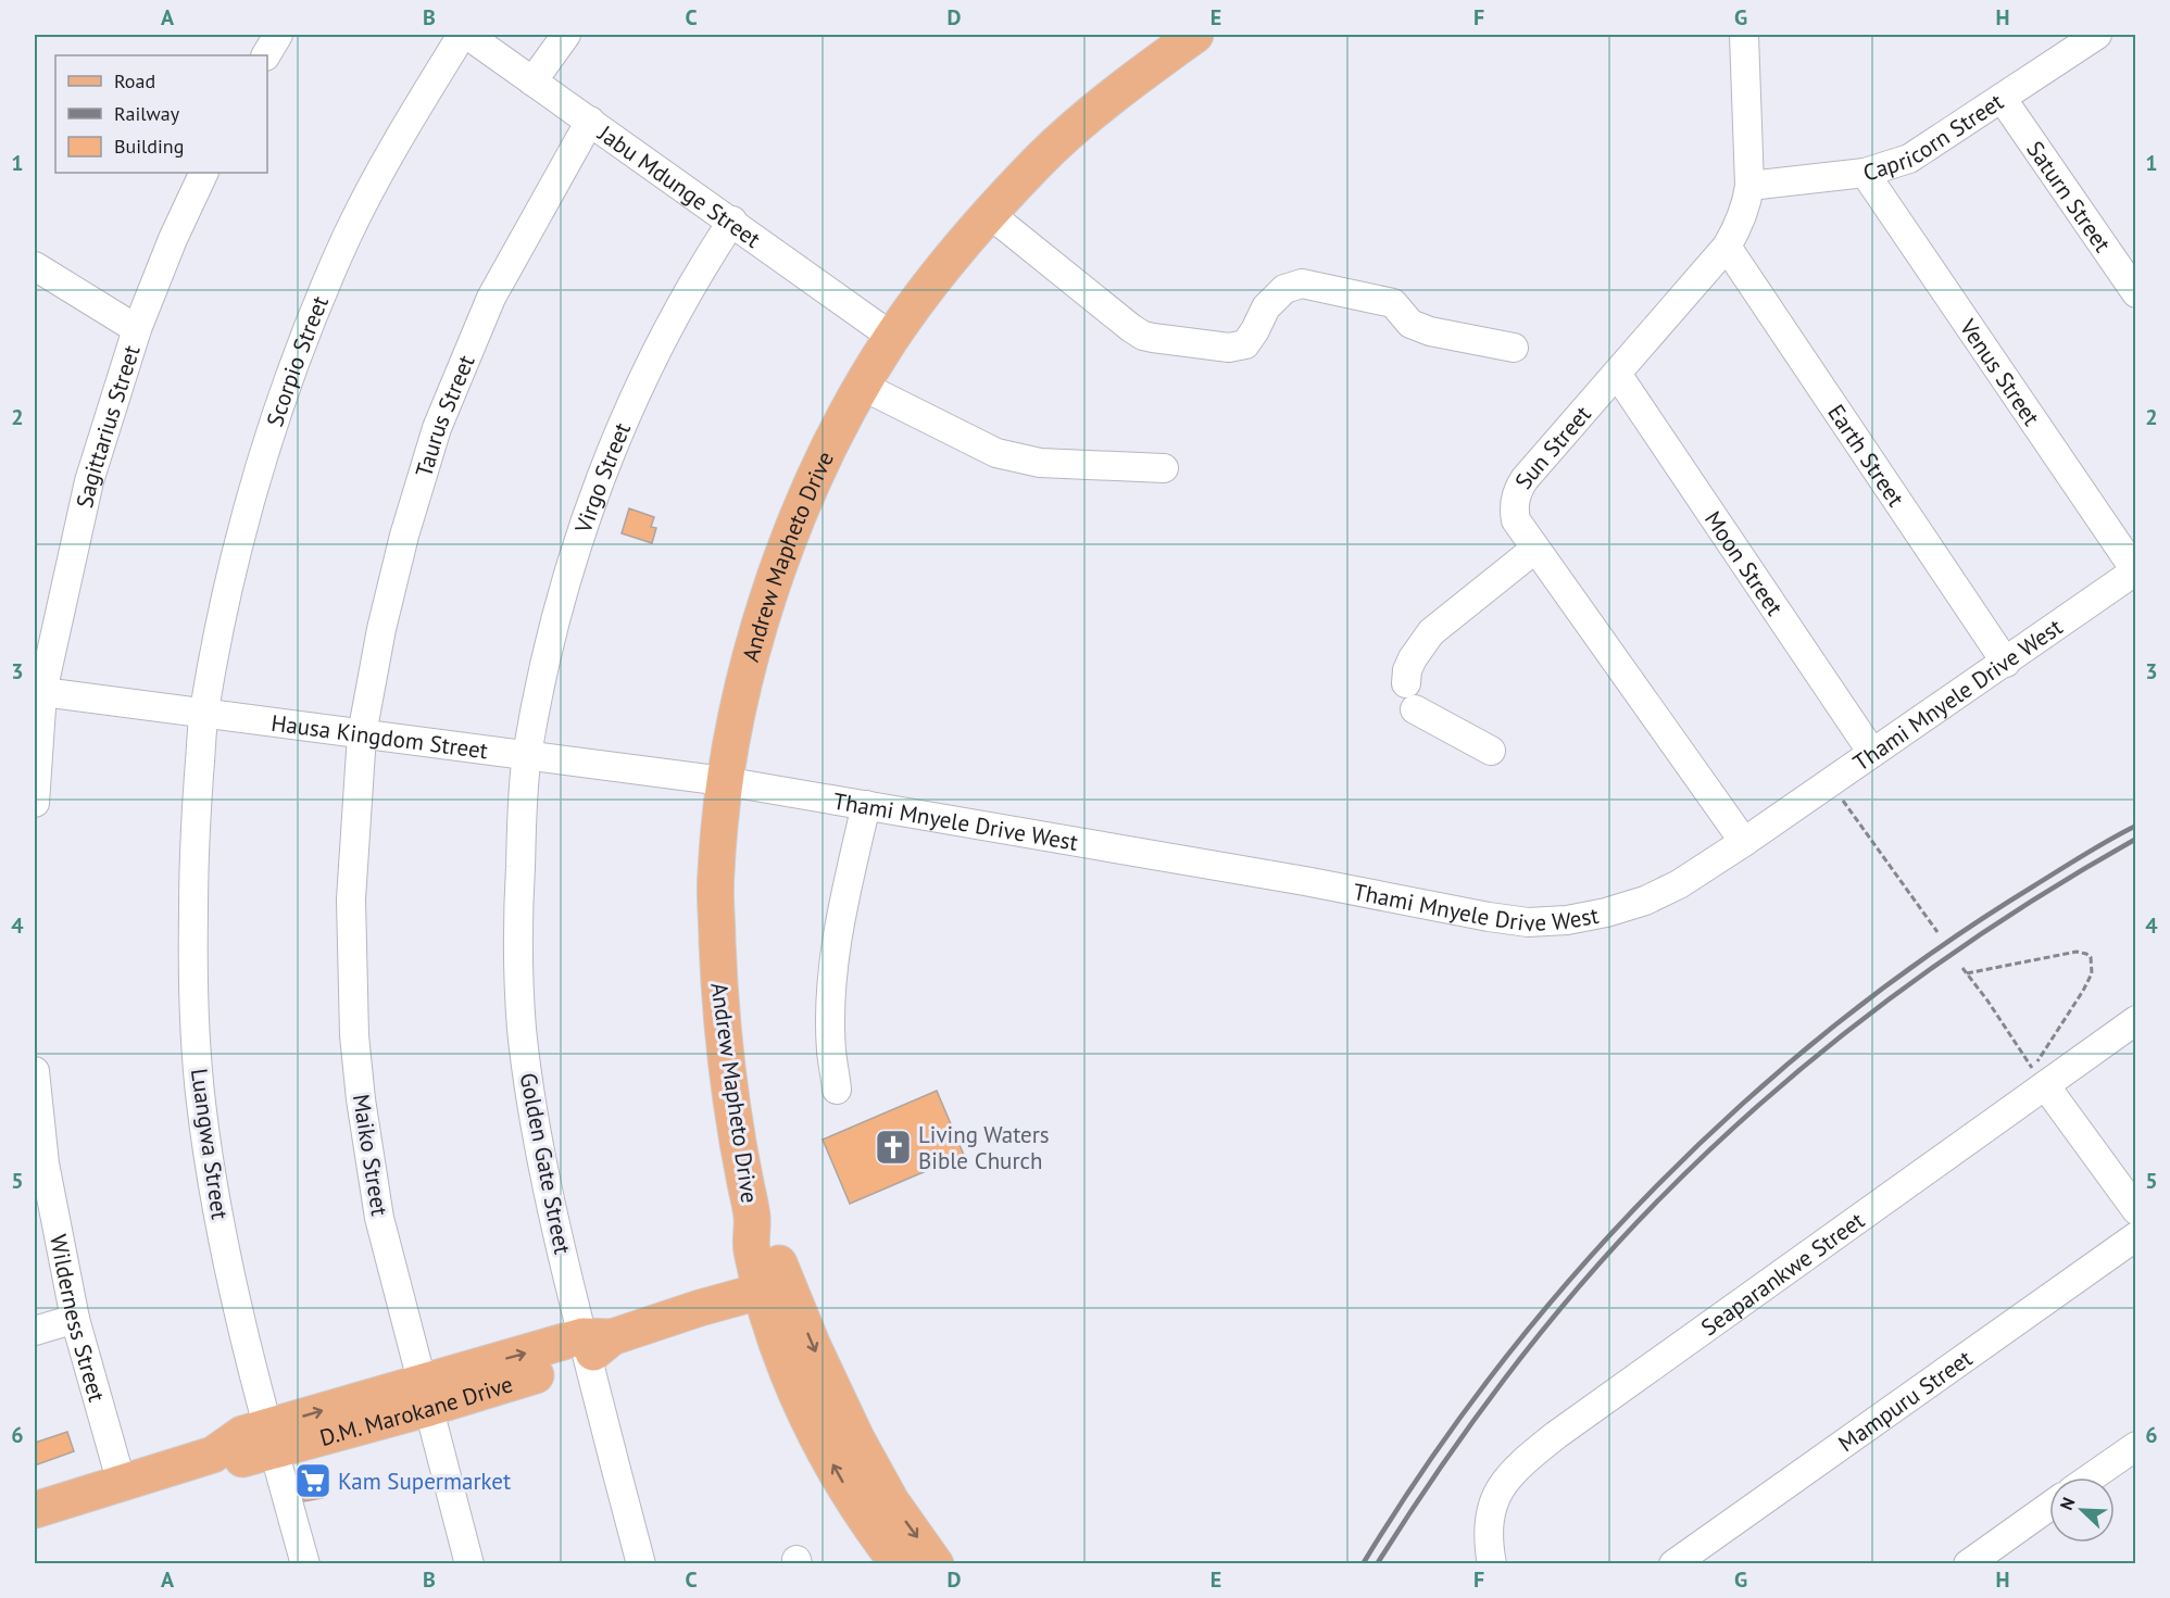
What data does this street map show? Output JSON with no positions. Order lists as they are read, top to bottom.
{
  "streets": {
    "main road": ["Andrew Mapheto Drive", "D.M. Marokane Drive"],
    "street": [
      "Capricorn Street",
      "Jabu Mdunge Street",
      "Saturn Street",
      "Scorpio Street",
      "Venus Street",
      "Taurus Street",
      "Sagittarius Street",
      "Sun Street",
      "Earth Street",
      "Virgo Street",
      "Moon Street",
      "Thami Mnyele Drive West",
      "Hausa Kingdom Street",
      "Luangwa Street",
      "Maiko Street",
      "Golden Gate Street",
      "Seaparankwe Street",
      "Wilderness Street",
      "Mampuru Street"
    ]
  },
  "crossings": [
    ["Capricorn Street", "Saturn Street"],
    ["Capricorn Street", "Venus Street"],
    ["Capricorn Street", "Sun Street"],
    ["Jabu Mdunge Street", "Taurus Street"],
    ["Jabu Mdunge Street", "Virgo Street"],
    ["Jabu Mdunge Street", "Andrew Mapheto Drive"],
    ["Scorpio Street", "Hausa Kingdom Street"],
    ["Scorpio Street", "Luangwa Street"],
    ["Venus Street", "Thami Mnyele Drive West"],
    ["Taurus Street", "Hausa Kingdom Street"],
    ["Taurus Street", "Maiko Street"],
    ["Sagittarius Street", "Hausa Kingdom Street"],
    ["Sun Street", "Earth Street"],
    ["Sun Street", "Moon Street"],
    ["Sun Street", "Thami Mnyele Drive West"],
    ["Earth Street", "Thami Mnyele Drive West"],
    ["Virgo Street", "Hausa Kingdom Street"],
    ["Virgo Street", "Golden Gate Street"],
    ["Andrew Mapheto Drive", "Thami Mnyele Drive West"],
    ["Andrew Mapheto Drive", "Hausa Kingdom Street"],
    ["Andrew Mapheto Drive", "D.M. Marokane Drive"],
    ["Moon Street", "Thami Mnyele Drive West"],
    ["Thami Mnyele Drive West", "Hausa Kingdom Street"],
    ["Hausa Kingdom Street", "Luangwa Street"],
    ["Hausa Kingdom Street", "Maiko Street"],
    ["Hausa Kingdom Street", "Golden Gate Street"],
    ["Luangwa Street", "D.M. Marokane Drive"],
    ["Maiko Street", "D.M. Marokane Drive"],
    ["Golden Gate Street", "D.M. Marokane Drive"],
    ["Wilderness Street", "D.M. Marokane Drive"]
  ],
  "places": {
    "church": ["Living Waters Bible Church"],
    "supermarket": ["Kam Supermarket"]
  },
  "legend": ["Road", "Railway", "Building"],
  "north": "top left",
  "grid": {
    "columns": [
      "A",
      "B",
      "C",
      "D",
      "E",
      "F",
      "G",
      "H"
    ],
    "rows": [
      "1",
      "2",
      "3",
      "4",
      "5",
      "6"
    ]
  }
}
